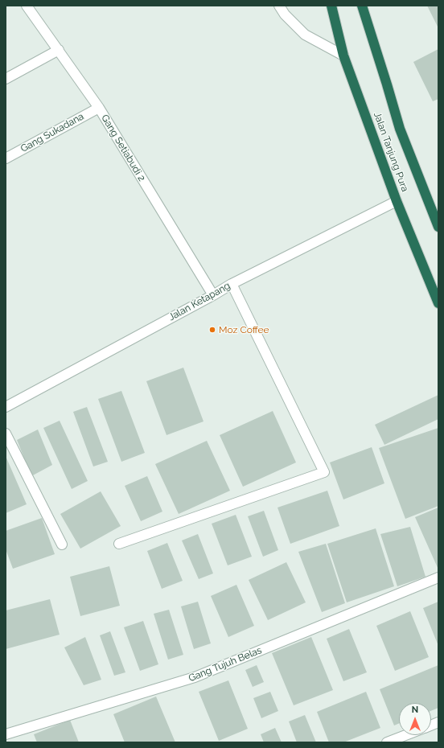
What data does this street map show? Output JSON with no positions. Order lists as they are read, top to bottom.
{
  "streets": {
    "highway": ["Jalan Tanjung Pura"],
    "street": [
      "Gang Sukadana",
      "Gang Setiabudi 2",
      "Jalan Ketapang",
      "Gang Tujuh Belas"
    ]
  },
  "crossings": [
    ["Gang Sukadana", "Gang Setiabudi 2"],
    ["Gang Setiabudi 2", "Jalan Ketapang"],
    ["Jalan Tanjung Pura", "Jalan Ketapang"]
  ],
  "places": ["Moz Coffee"],
  "north": "top"
}
